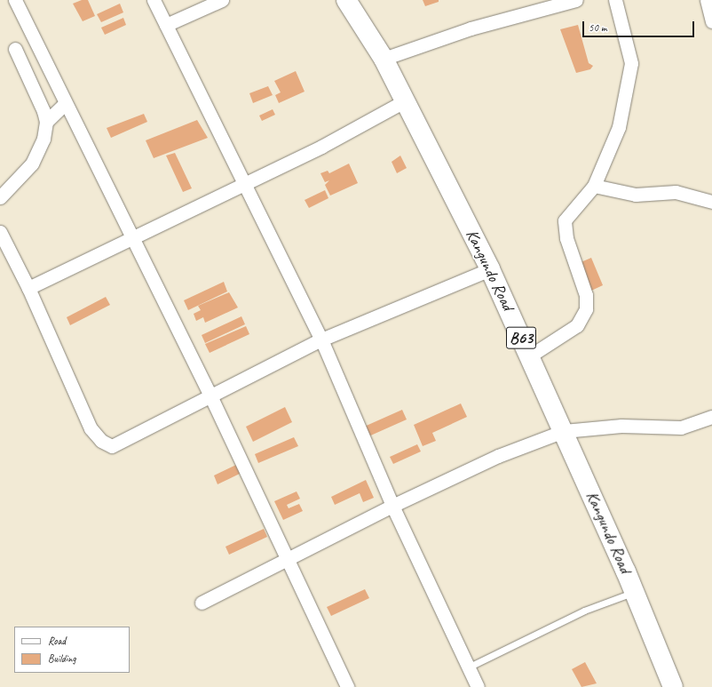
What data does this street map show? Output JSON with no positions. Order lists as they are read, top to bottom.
{
  "streets": {
    "highway": ["Kangundo Road", "B63"]
  },
  "legend": ["Road", "Building"],
  "scale_bar": "50 m"
}
